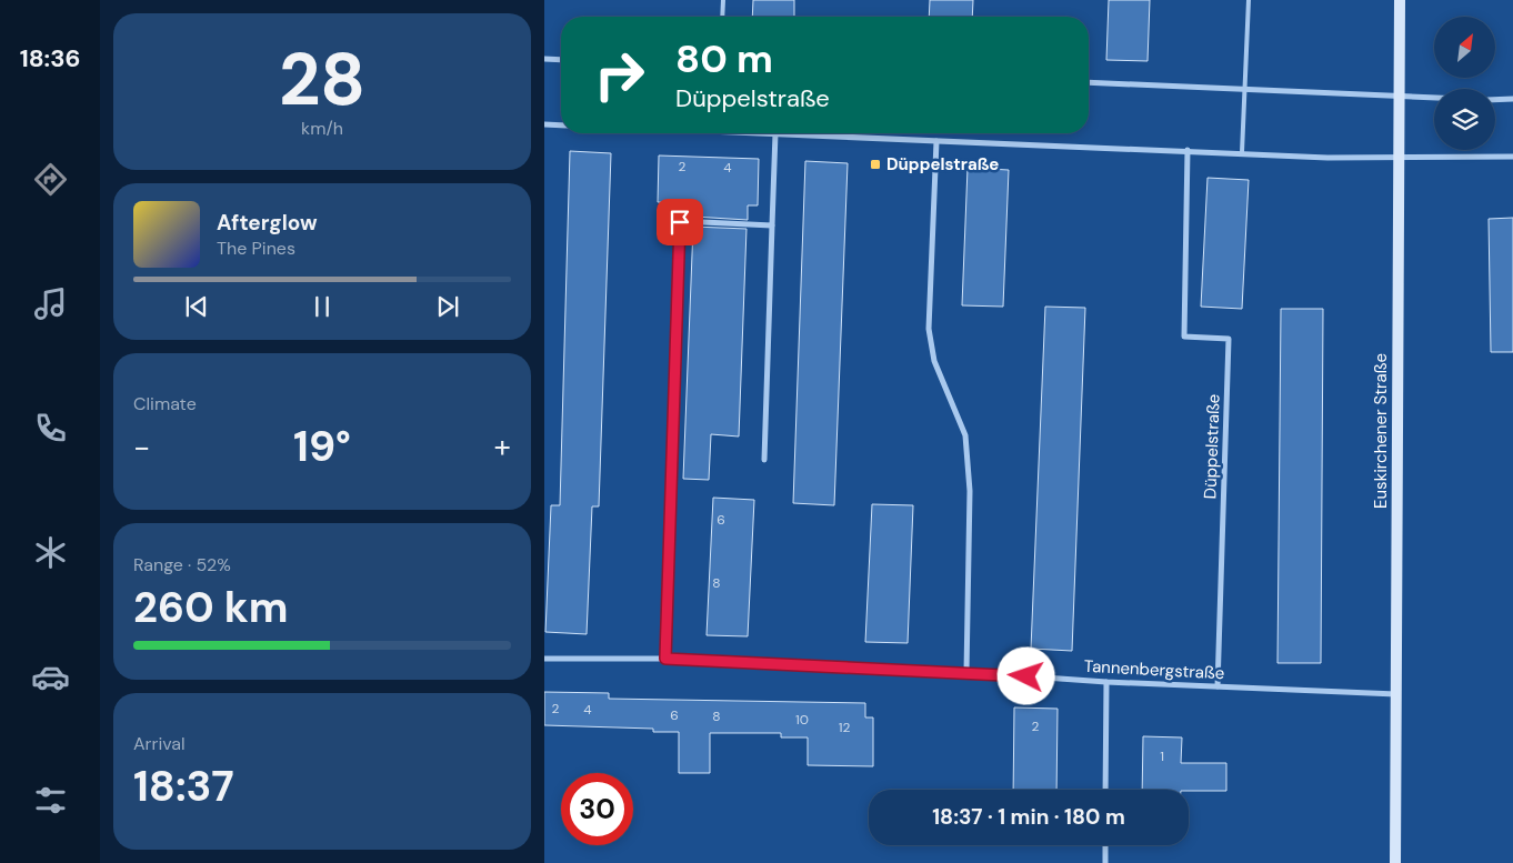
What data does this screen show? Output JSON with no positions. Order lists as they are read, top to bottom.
{
  "streets": {
    "street": ["Euskirchener Straße", "Düppelstraße", "Tannenbergstraße"]
  },
  "crossings": [
    ["Euskirchener Straße", "Tannenbergstraße"],
    ["Düppelstraße", "Tannenbergstraße"]
  ],
  "places": {
    "transit": ["Düppelstraße"]
  },
  "house_numbers": [
    "2",
    "4",
    "6",
    "8",
    "2",
    "4",
    "6",
    "8",
    "10",
    "2",
    "12",
    "1"
  ],
  "north": "top right",
  "page": {
    "tabs": "18:36",
    "tile": [
      ["28", "km/h"],
      "Climate",
      ["Range · 52%", "260 km"],
      ["Arrival", "18:37"]
    ],
    "turn": ["80 m", "Düppelstraße"],
    "song": ["Afterglow", "The Pines"],
    "heat": ["−", "19°", "+"],
    "limit": "30",
    "trip": "18:37 · 1 min · 180 m"
  }
}
